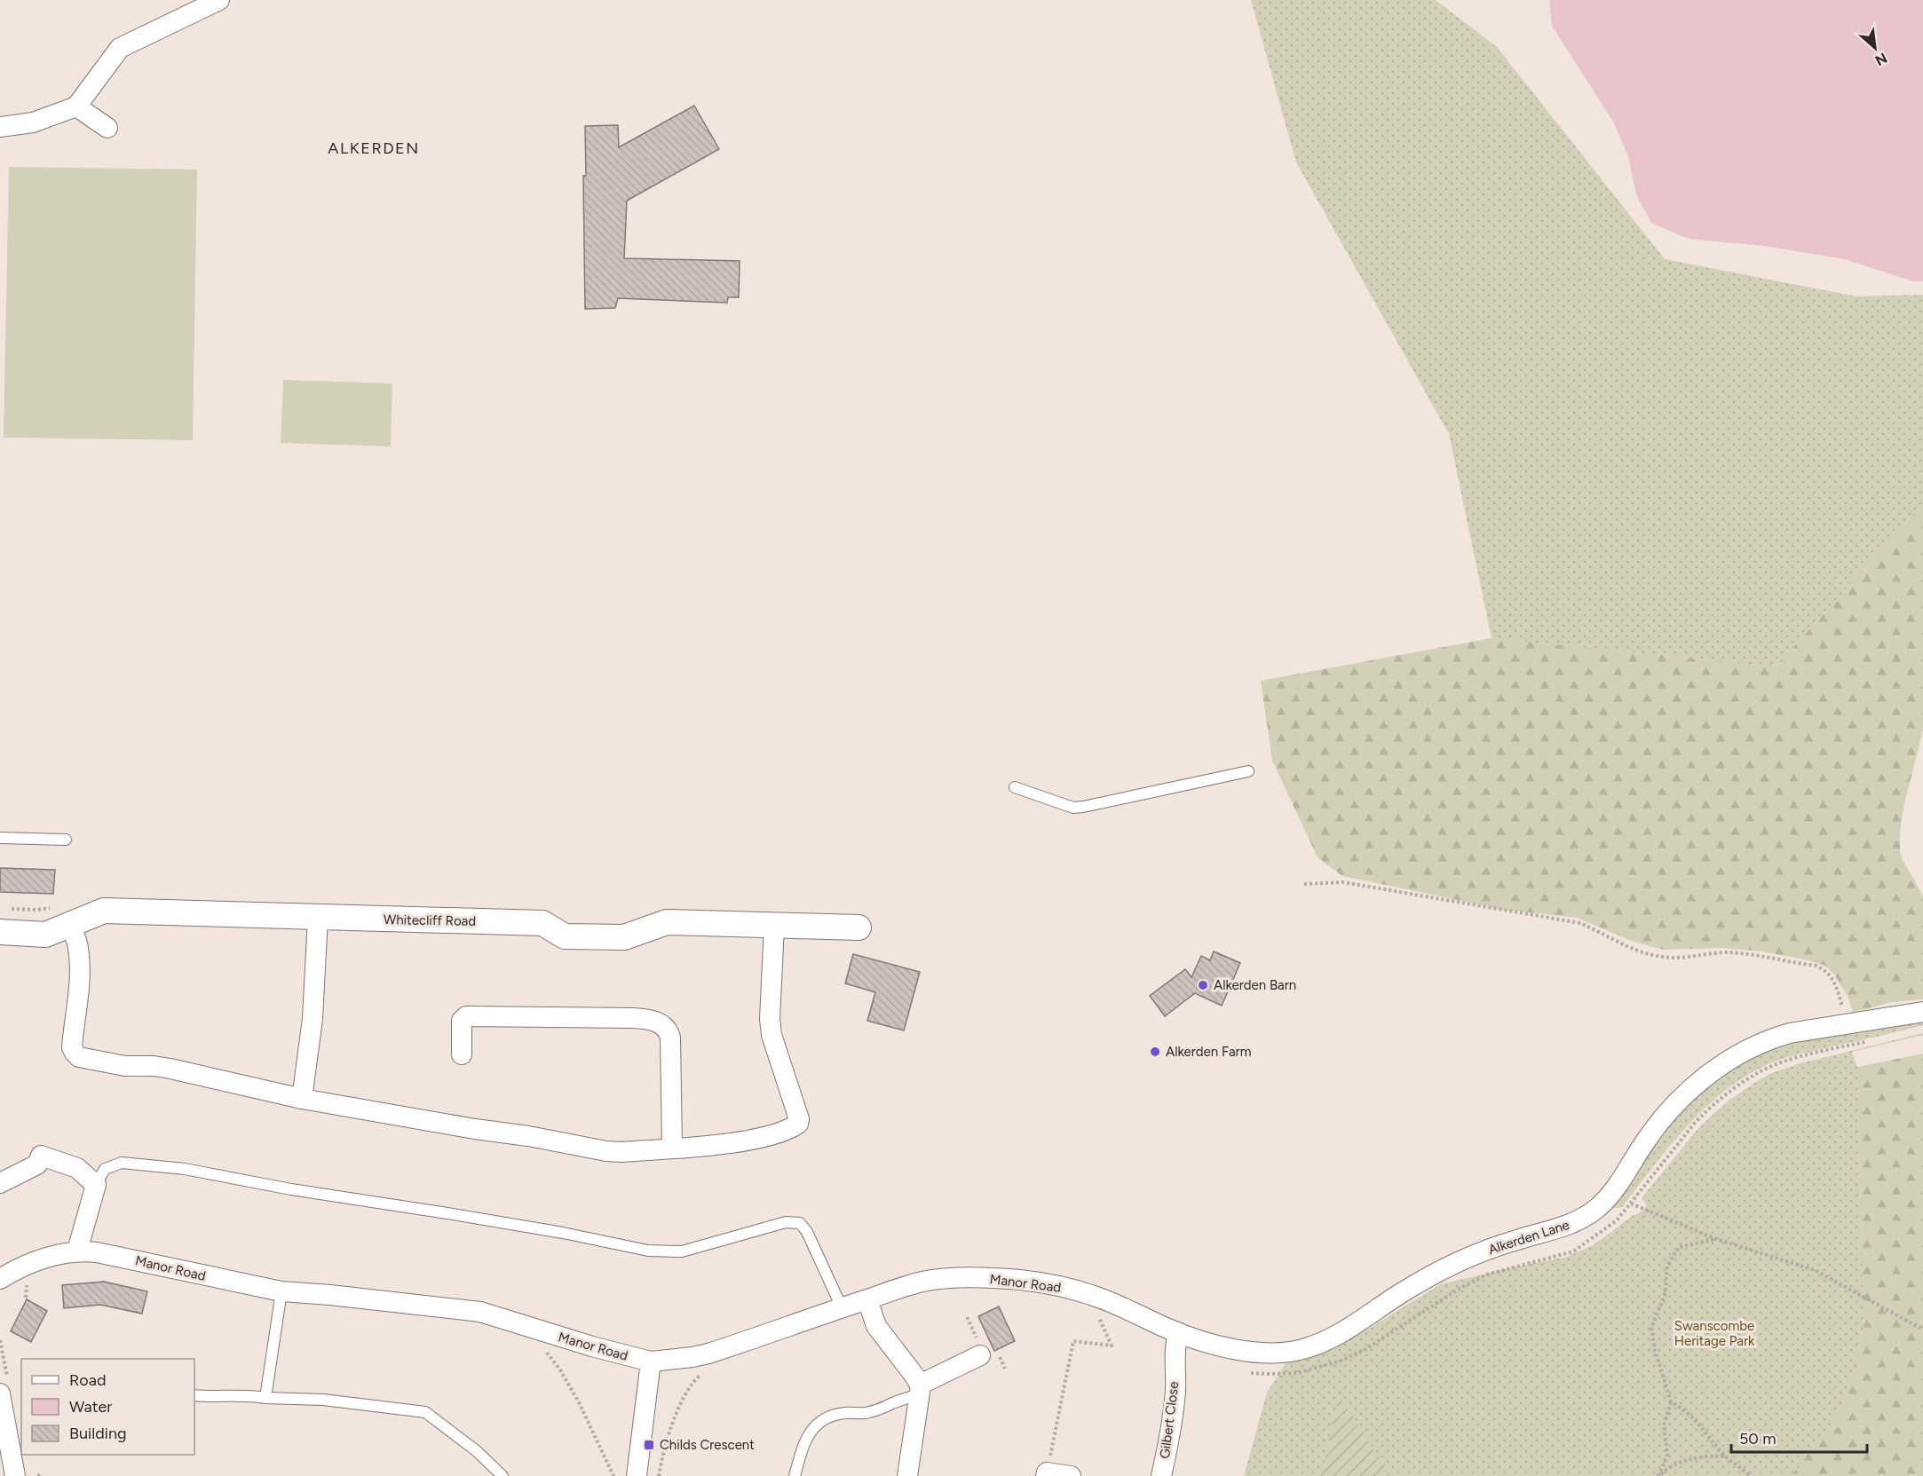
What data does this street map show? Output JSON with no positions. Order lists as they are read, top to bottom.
{
  "streets": {
    "street": [
      "Whitecliff Road",
      "Alkerden Lane",
      "Manor Road",
      "Gilbert Close"
    ]
  },
  "crossings": [
    ["Alkerden Lane", "Manor Road"],
    ["Alkerden Lane", "Gilbert Close"],
    ["Manor Road", "Gilbert Close"]
  ],
  "districts": ["ALKERDEN"],
  "parks": ["Swanscombe Heritage Park"],
  "places": {
    "other": ["Alkerden Barn", "Alkerden Farm"],
    "transit": ["Childs Crescent"]
  },
  "legend": ["Road", "Water", "Building"],
  "scale_bar": "50 m",
  "north": "bottom right"
}
